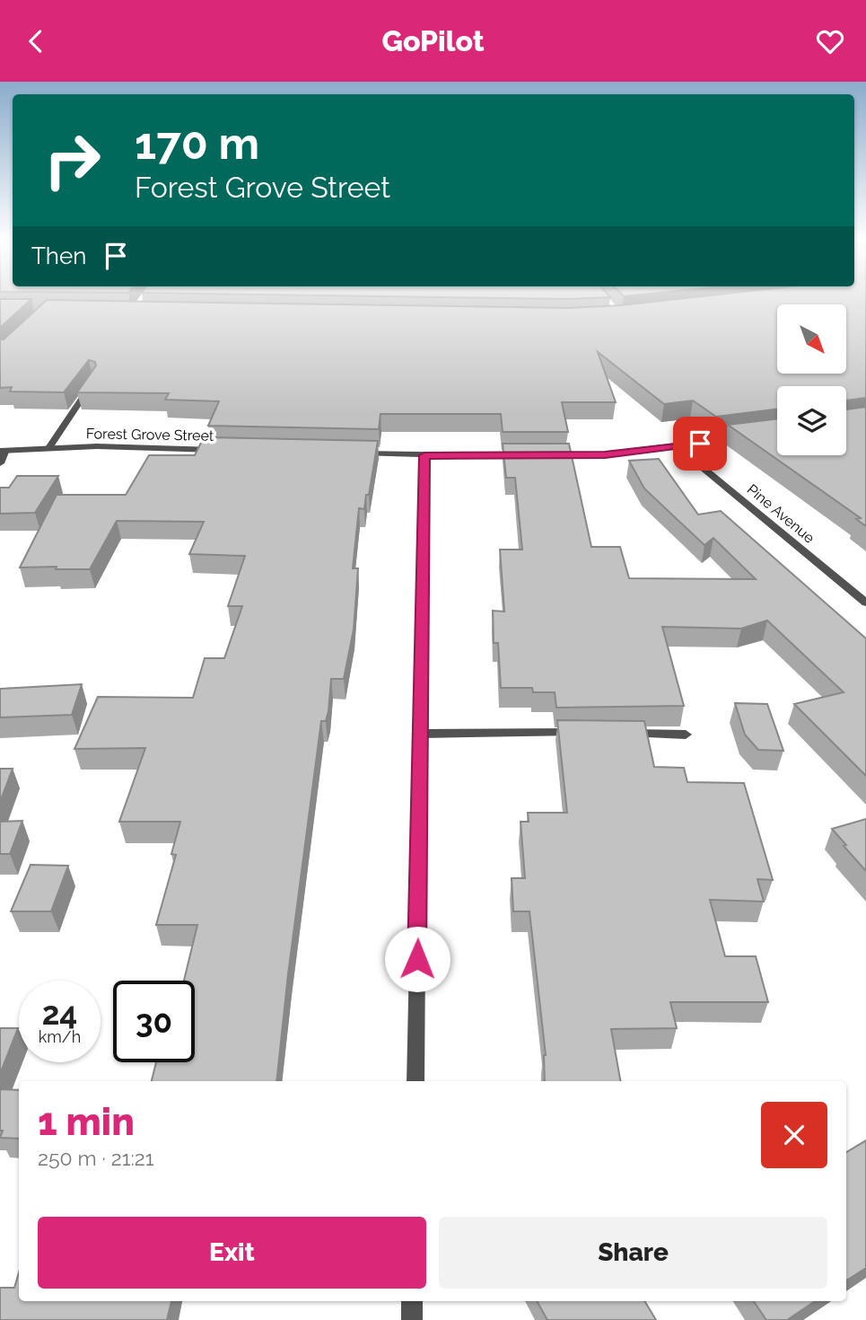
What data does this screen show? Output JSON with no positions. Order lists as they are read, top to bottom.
{
  "streets": {
    "street": ["Forest Grove Street", "Pine Avenue"]
  },
  "north": "bottom right",
  "page": {
    "header": "GoPilot",
    "turn": ["170 m", "Forest Grove Street"],
    "then": "Then",
    "speed": "24 km/h",
    "limit": "30",
    "heading": ["1 min", "250 m · 21:21"],
    "buttons": ["Exit", "Share"]
  }
}
